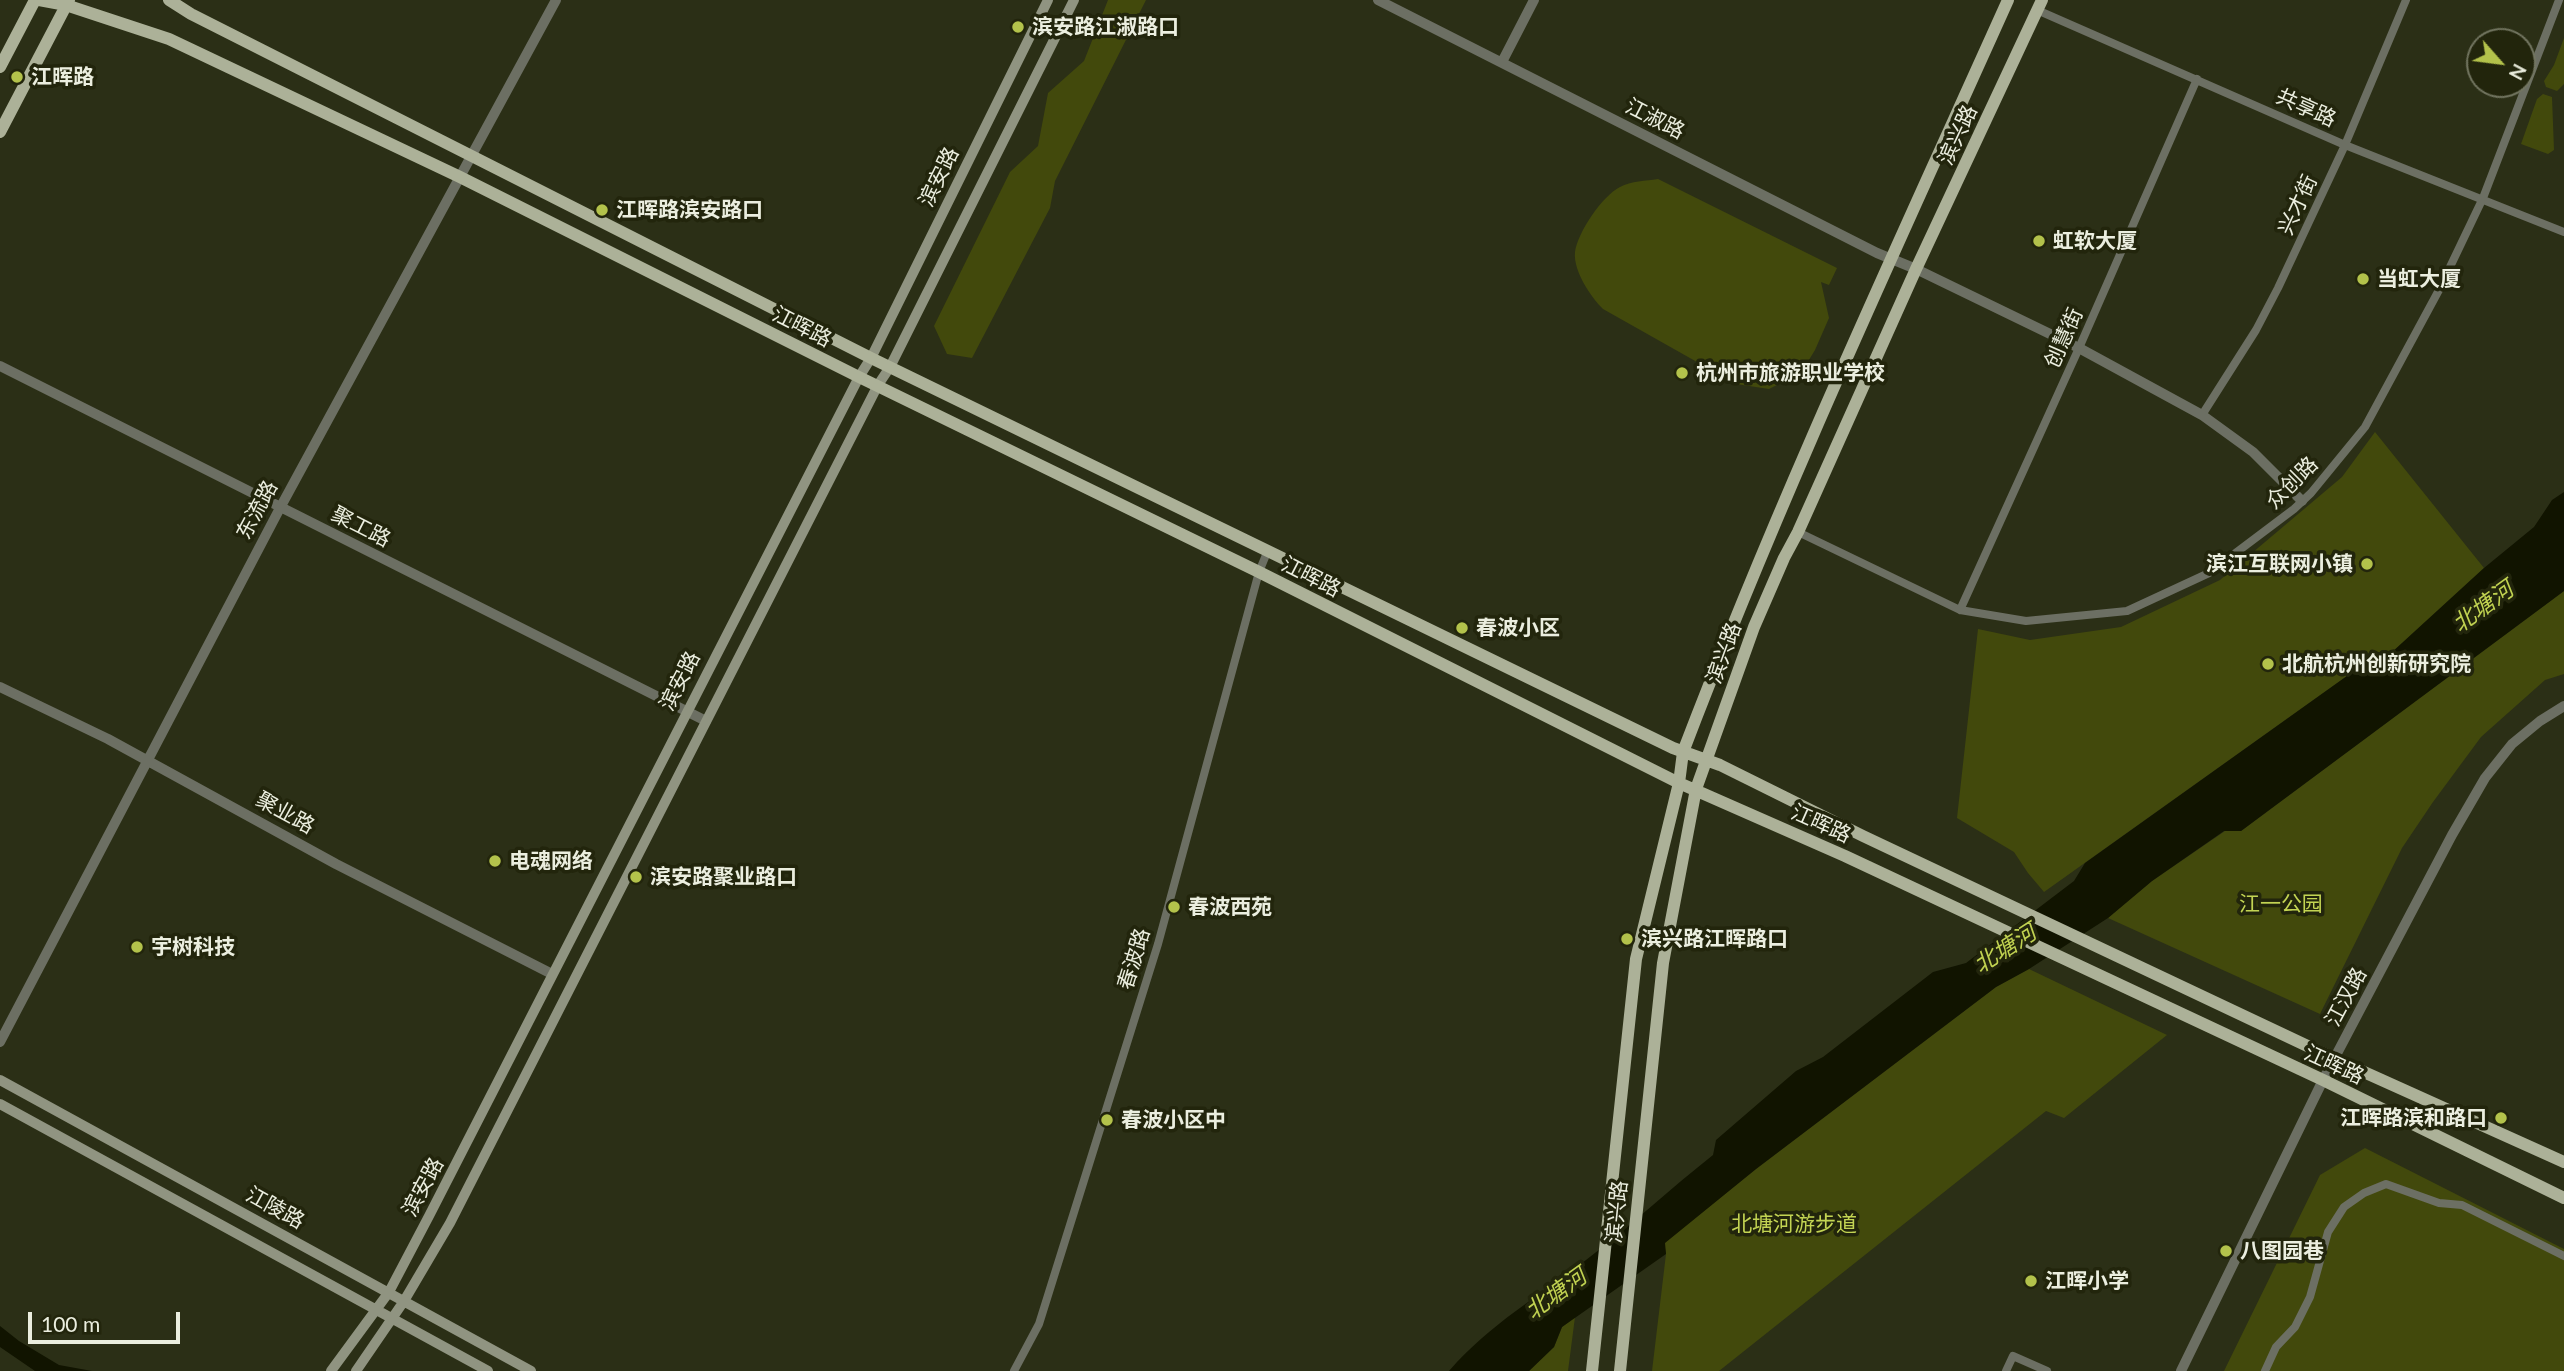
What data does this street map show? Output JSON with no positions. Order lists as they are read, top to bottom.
{
  "streets": {
    "main road": [
      "滨兴路",
      "滨安路",
      "江晖路",
      "江陵路"
    ],
    "street": [
      "共享路",
      "江淑路",
      "兴才街",
      "创慧街",
      "众创路",
      "东流路",
      "聚工路",
      "聚业路",
      "春波路",
      "江汉路"
    ]
  },
  "crossings": [
    ["共享路", "滨兴路"],
    ["共享路", "兴才街"],
    ["共享路", "创慧街"],
    ["共享路", "众创路"],
    ["江淑路", "滨兴路"],
    ["江淑路", "兴才街"],
    ["江淑路", "创慧街"],
    ["江淑路", "众创路"],
    ["滨兴路", "江晖路"],
    ["滨兴路", "众创路"],
    ["滨安路", "江晖路"],
    ["滨安路", "聚工路"],
    ["滨安路", "聚业路"],
    ["滨安路", "江陵路"],
    ["江晖路", "东流路"],
    ["江晖路", "春波路"],
    ["江晖路", "江汉路"],
    ["创慧街", "众创路"],
    ["东流路", "聚工路"],
    ["东流路", "聚业路"]
  ],
  "water": ["北塘河"],
  "parks": ["江一公园", "北塘河游步道"],
  "places": [
    "滨安路江淑路口",
    "江晖路",
    "江晖路滨安路口",
    "虹软大厦",
    "当虹大厦",
    "杭州市旅游职业学校",
    "滨江互联网小镇",
    "春波小区",
    "北航杭州创新研究院",
    "电魂网络",
    "滨安路聚业路口",
    "春波西苑",
    "滨兴路江晖路口",
    "宇树科技",
    "江晖路滨和路口",
    "春波小区中",
    "八图园巷",
    "江晖小学"
  ],
  "scale_bar": "100 m",
  "north": "bottom right"
}
